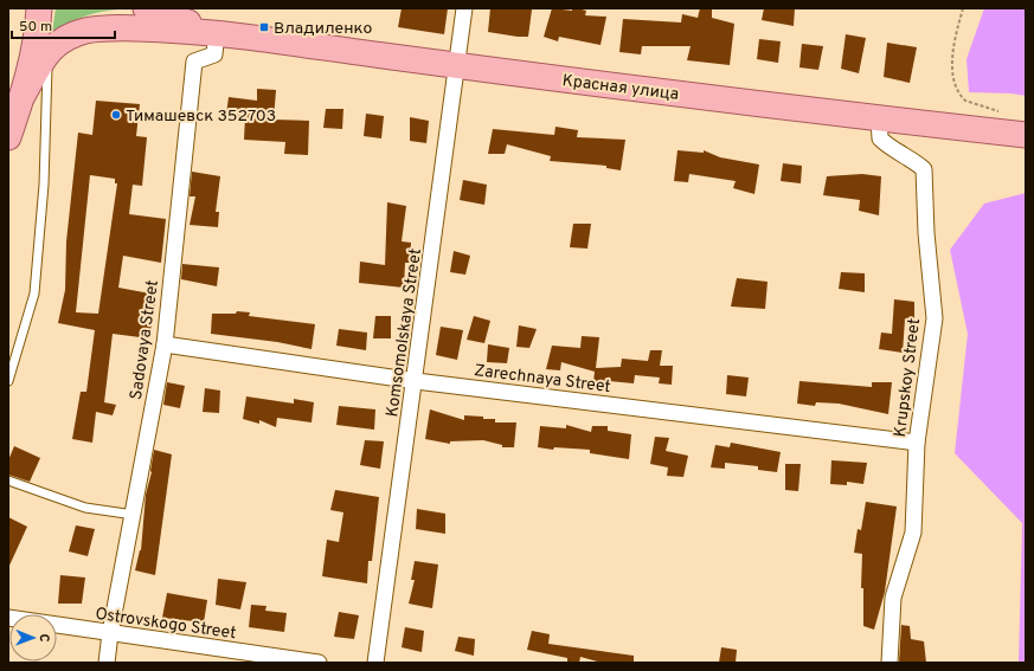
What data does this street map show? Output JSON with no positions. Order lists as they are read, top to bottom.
{
  "streets": {
    "main road": ["Красная улица"],
    "street": [
      "Komsomolskaya Street",
      "Sadovaya Street",
      "Zarechnaya Street",
      "Krupskoy Street",
      "Ostrovskogo Street"
    ]
  },
  "crossings": [
    ["Красная улица", "Komsomolskaya Street"],
    ["Красная улица", "Sadovaya Street"],
    ["Красная улица", "Krupskoy Street"],
    ["Komsomolskaya Street", "Zarechnaya Street"],
    ["Sadovaya Street", "Zarechnaya Street"],
    ["Sadovaya Street", "Ostrovskogo Street"],
    ["Zarechnaya Street", "Krupskoy Street"]
  ],
  "places": {
    "transit": ["Владиленко"],
    "other": ["Тимашевск 352703"]
  },
  "scale_bar": "50 m",
  "north": "right"
}
